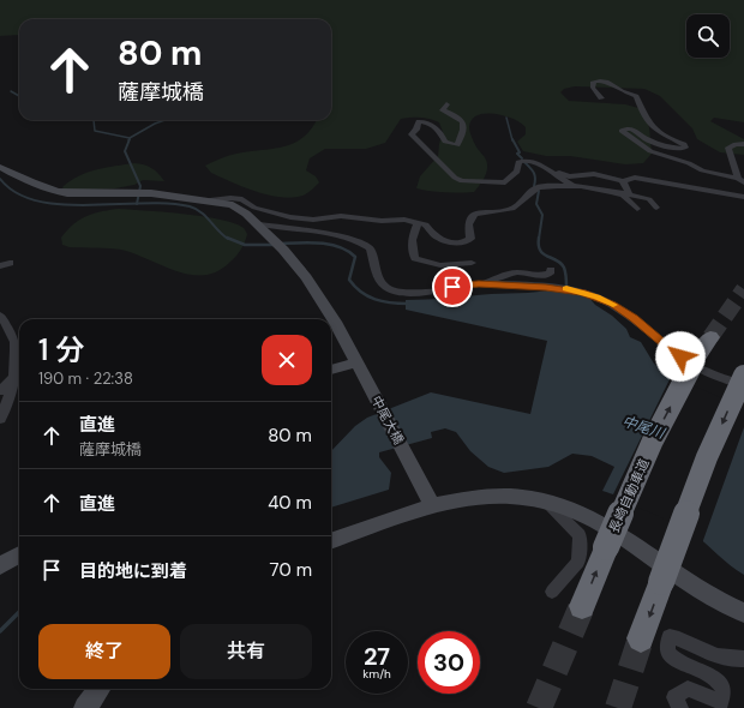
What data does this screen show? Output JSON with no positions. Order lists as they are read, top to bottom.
{
  "streets": {
    "highway": ["長崎自動車道"],
    "street": ["中尾大橋"]
  },
  "water": ["中尾川"],
  "page": {
    "turn": ["80 m", "薩摩城橋"],
    "heading": ["1 分", "190 m · 22:38"],
    "list": [
      {
        "name": "直進",
        "note": "薩摩城橋",
        "value": "80 m"
      },
      {
        "name": "直進",
        "value": "40 m"
      },
      {
        "name": "目的地に到着",
        "value": "70 m"
      }
    ],
    "buttons": ["終了", "共有"],
    "speed": "27 km/h",
    "limit": "30"
  }
}
